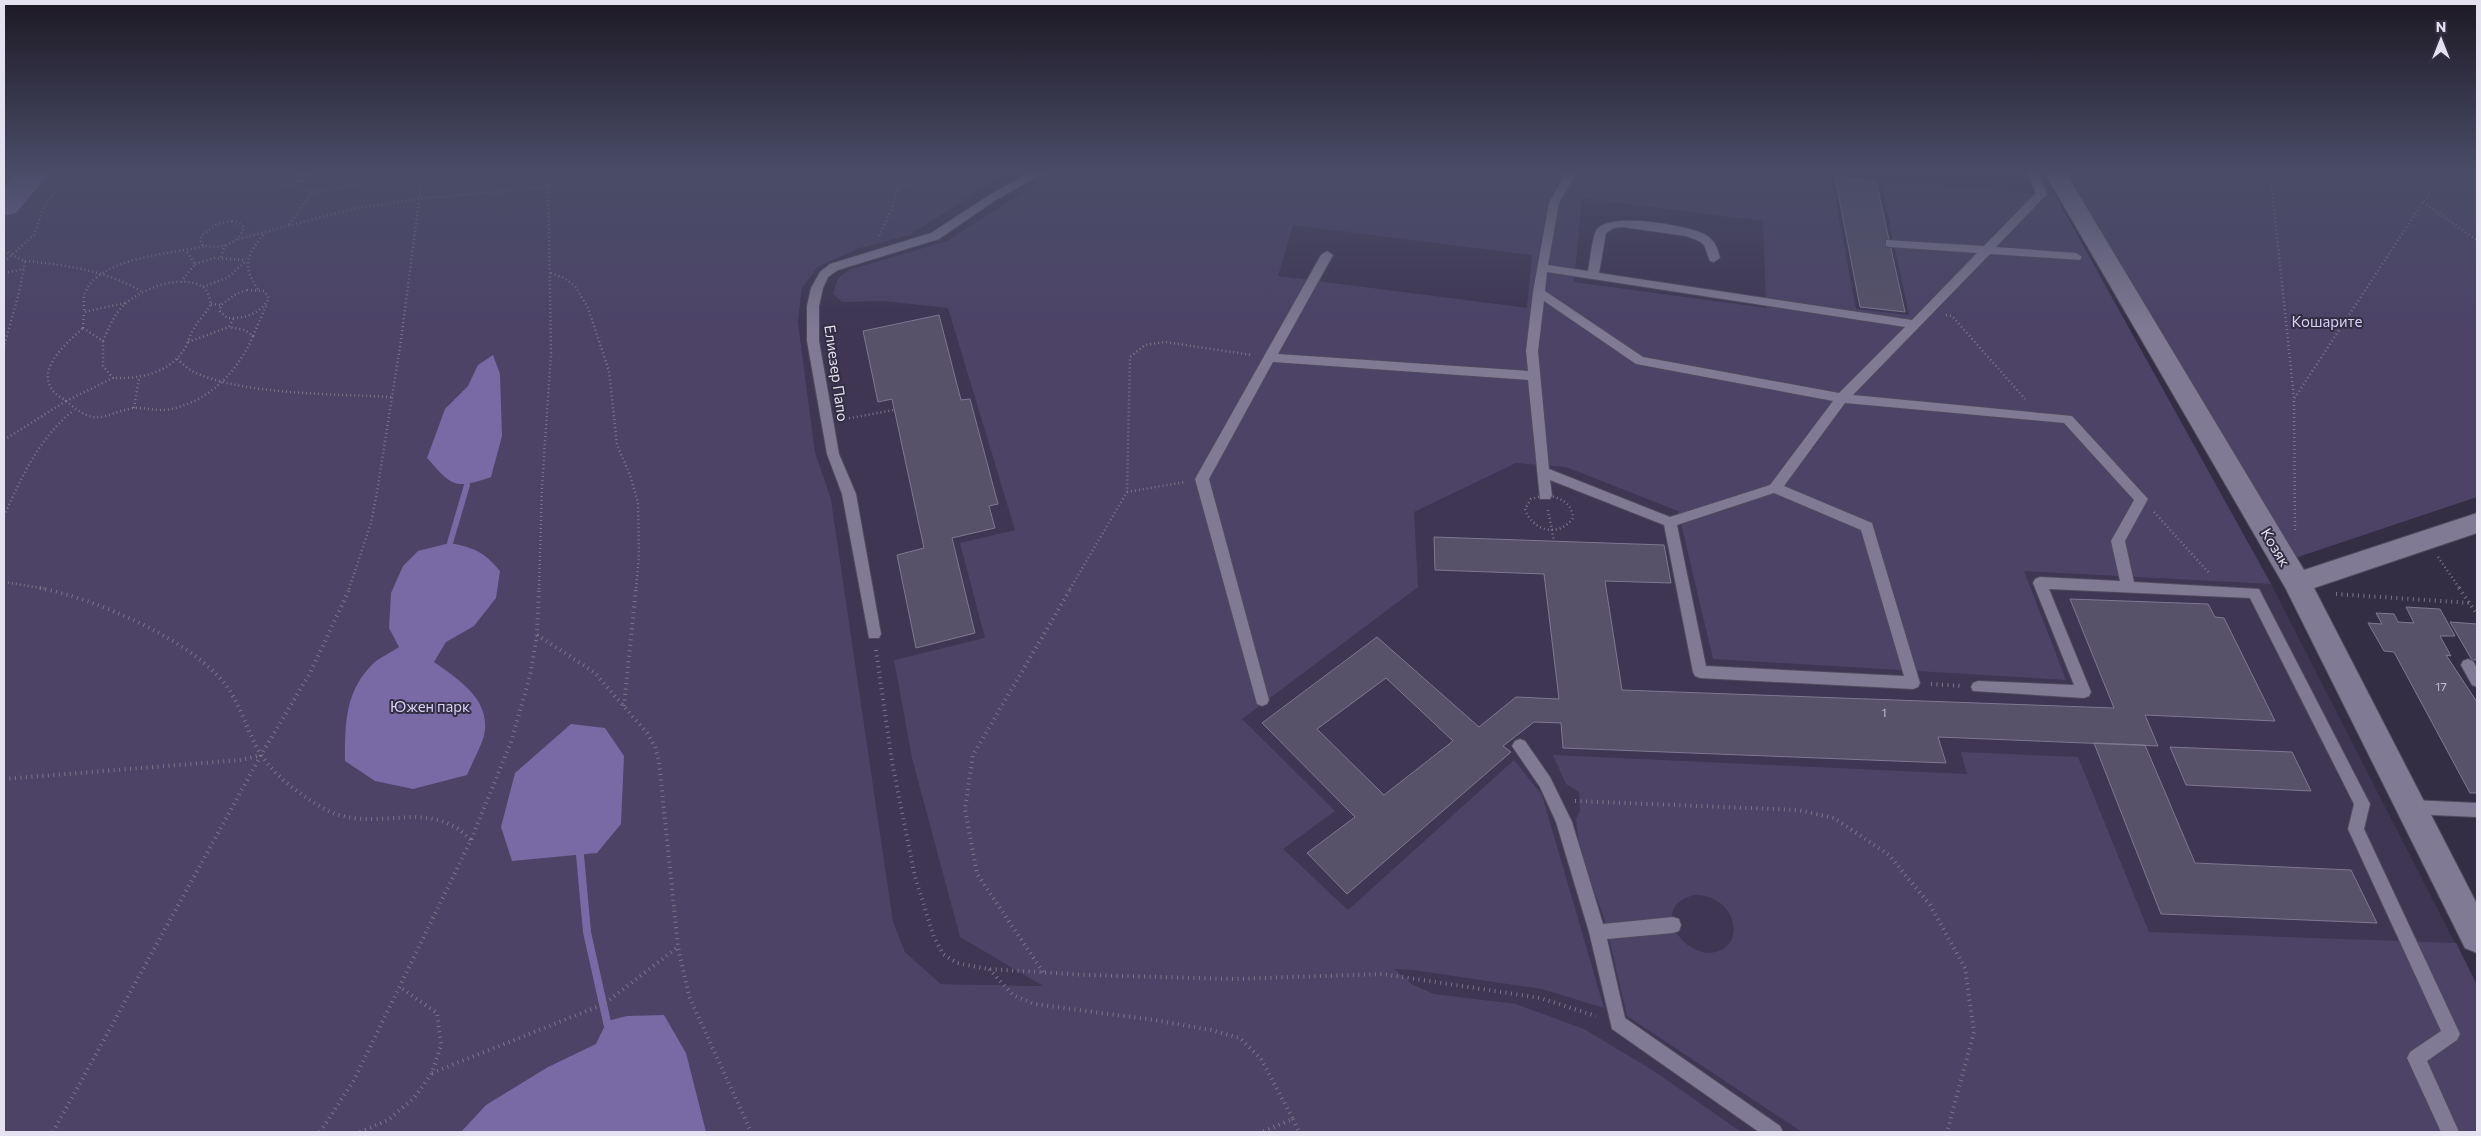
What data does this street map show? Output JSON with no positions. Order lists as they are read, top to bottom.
{
  "streets": {
    "street": ["Козяк"],
    "lane": ["Елиезер Папо"]
  },
  "parks": ["Кошарите", "Южен парк"],
  "house_numbers": ["17", "1"],
  "north": "top"
}
